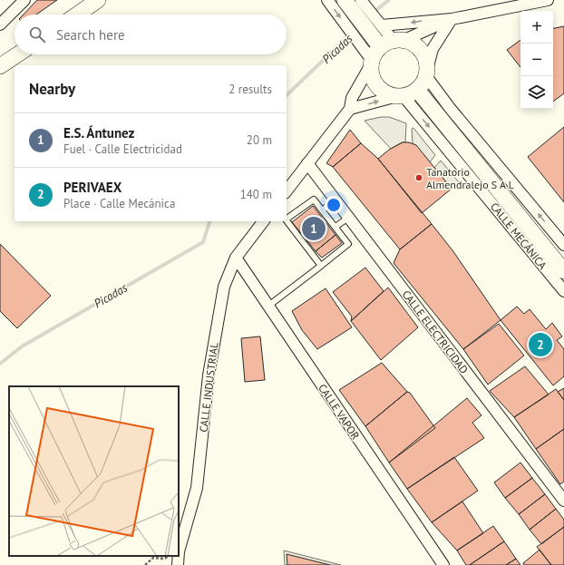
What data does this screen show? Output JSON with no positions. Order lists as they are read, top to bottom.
{
  "streets": {
    "street": [
      "CALLE MECÁNICA",
      "CALLE ELECTRICIDAD",
      "CALLE INDUSTRIAL",
      "CALLE VAPOR"
    ]
  },
  "crossings": [
    ["CALLE INDUSTRIAL", "CALLE VAPOR"]
  ],
  "water": ["Picadas"],
  "places": ["Tanatorio Almendralejo S A L"],
  "page": {
    "map_buttons": ["+", "−"],
    "search": "Search here",
    "heading": ["Nearby", "2 results"],
    "list": [
      {
        "mark": "1",
        "name": "E.S. Ántunez",
        "note": "Fuel · Calle Electricidad",
        "value": "20 m"
      },
      {
        "mark": "2",
        "name": "PERIVAEX",
        "note": "Place · Calle Mecánica",
        "value": "140 m"
      }
    ],
    "pins": ["1", "2"]
  }
}
